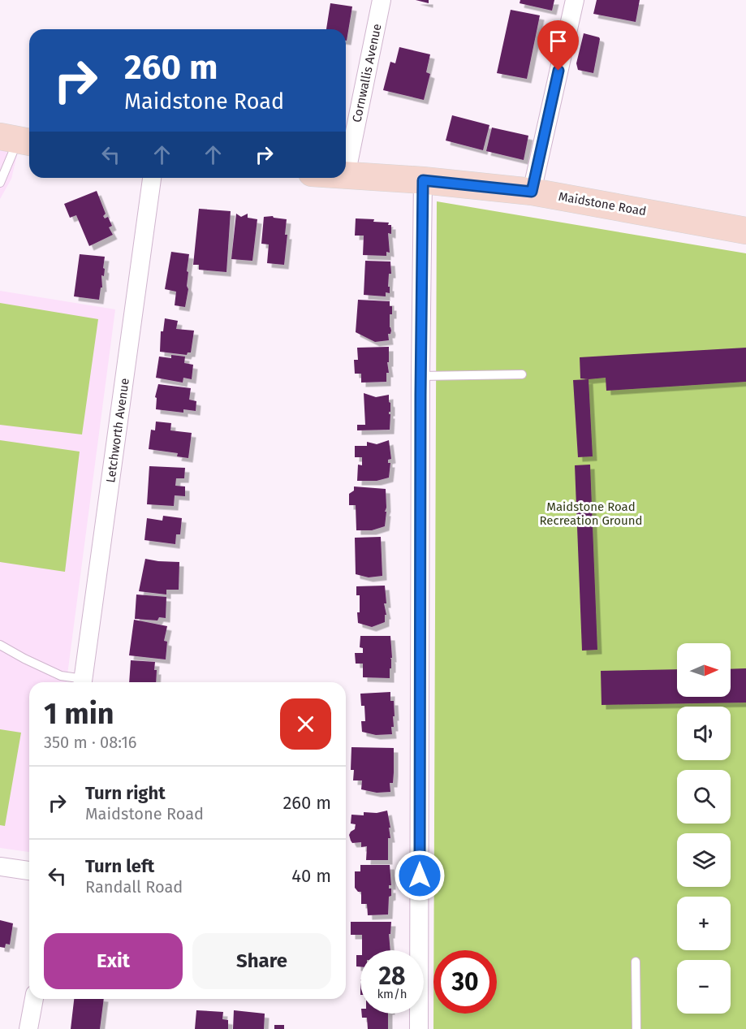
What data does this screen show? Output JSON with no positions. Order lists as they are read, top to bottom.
{
  "streets": {
    "main road": ["Maidstone Road"],
    "street": ["Cornwallis Avenue", "Letchworth Avenue"]
  },
  "crossings": [
    ["Cornwallis Avenue", "Maidstone Road"]
  ],
  "parks": ["Maidstone Road Recreation Ground"],
  "north": "right",
  "page": {
    "turn": ["260 m", "Maidstone Road"],
    "map_buttons": ["+", "−"],
    "heading": ["1 min", "350 m · 08:16"],
    "list": [
      {
        "name": "Turn right",
        "note": "Maidstone Road",
        "value": "260 m"
      },
      {
        "name": "Turn left",
        "note": "Randall Road",
        "value": "40 m"
      }
    ],
    "buttons": ["Exit", "Share"],
    "speed": "28 km/h",
    "limit": "30"
  }
}
